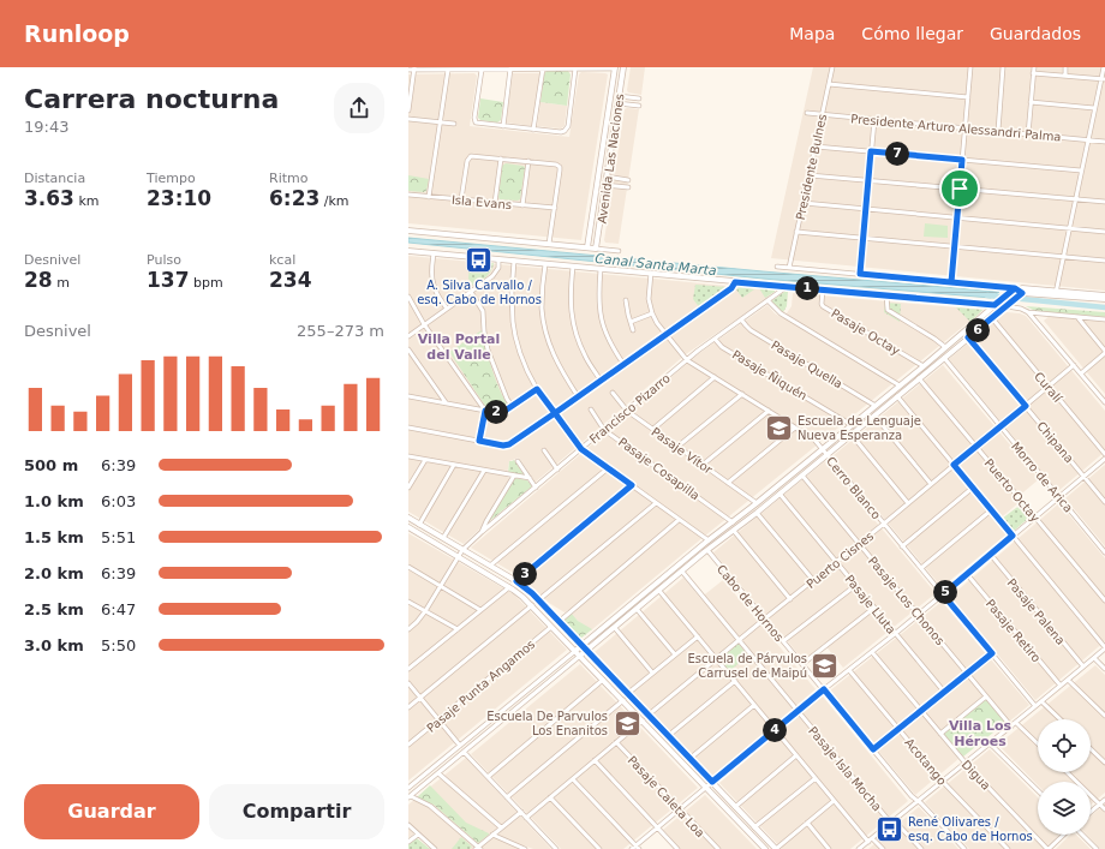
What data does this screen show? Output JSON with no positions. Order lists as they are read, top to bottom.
{
  "streets": {
    "street": [
      "Presidente Arturo Alessandri Palma",
      "Avenida Las Naciones",
      "Presidente Bulnes",
      "Isla Evans",
      "Pasaje Octay",
      "Pasaje Quella",
      "Pasaje Ñiquén",
      "Curalí",
      "Francisco Pizarro",
      "Chipana",
      "Pasaje Vítor",
      "Pasaje Cosapilla",
      "Morro de Arica",
      "Cerro Blanco",
      "Puerto Octay",
      "Puerto Cisnes",
      "Pasaje Los Chonos",
      "Cabo de Hornos",
      "Pasaje Lluta",
      "Pasaje Palena",
      "Pasaje Retiro",
      "Pasaje Punta Angamos",
      "Acotango",
      "Pasaje Isla Mocha",
      "Digua",
      "Pasaje Caleta Loa"
    ]
  },
  "crossings": [
    ["Presidente Arturo Alessandri Palma", "Presidente Bulnes"],
    ["Pasaje Quella", "Francisco Pizarro"],
    ["Pasaje Ñiquén", "Francisco Pizarro"],
    ["Curalí", "Puerto Cisnes"],
    ["Francisco Pizarro", "Pasaje Vítor"],
    ["Francisco Pizarro", "Pasaje Cosapilla"],
    ["Francisco Pizarro", "Cerro Blanco"],
    ["Chipana", "Puerto Cisnes"],
    ["Morro de Arica", "Puerto Cisnes"],
    ["Cerro Blanco", "Puerto Cisnes"],
    ["Puerto Octay", "Puerto Cisnes"],
    ["Puerto Cisnes", "Pasaje Los Chonos"],
    ["Puerto Cisnes", "Cabo de Hornos"],
    ["Puerto Cisnes", "Pasaje Lluta"],
    ["Puerto Cisnes", "Pasaje Isla Mocha"]
  ],
  "districts": ["Villa Portal del Valle", "Villa Los Héroes"],
  "water": ["Canal Santa Marta"],
  "places": {
    "bus stop": ["A. Silva Carvallo / esq. Cabo de Hornos", "René Olivares / esq. Cabo de Hornos"],
    "school or university": ["Escuela de Lenguaje Nueva Esperanza", "Escuela de Párvulos Carrusel de Maipú", "Escuela De Parvulos Los Enanitos"]
  },
  "page": {
    "header": "Runloop",
    "nav": ["Mapa", "Cómo llegar", "Guardados"],
    "heading": ["Carrera nocturna", "19:43"],
    "pins": [
      "7",
      "1",
      "6",
      "2",
      "3",
      "5",
      "4"
    ],
    "stats": [
      ["Distancia", "3.63 km"],
      ["Tiempo", "23:10"],
      ["Ritmo", "6:23 /km"],
      ["Desnivel", "28 m"],
      ["Pulso", "137 bpm"],
      ["kcal", "234"]
    ],
    "chart": ["Desnivel", "255–273 m"],
    "list": [
      {
        "name": "500 m",
        "note": "6:39"
      },
      {
        "name": "1.0 km",
        "note": "6:03"
      },
      {
        "name": "1.5 km",
        "note": "5:51"
      },
      {
        "name": "2.0 km",
        "note": "6:39"
      },
      {
        "name": "2.5 km",
        "note": "6:47"
      },
      {
        "name": "3.0 km",
        "note": "5:50"
      }
    ],
    "buttons": ["Guardar", "Compartir"]
  }
}
